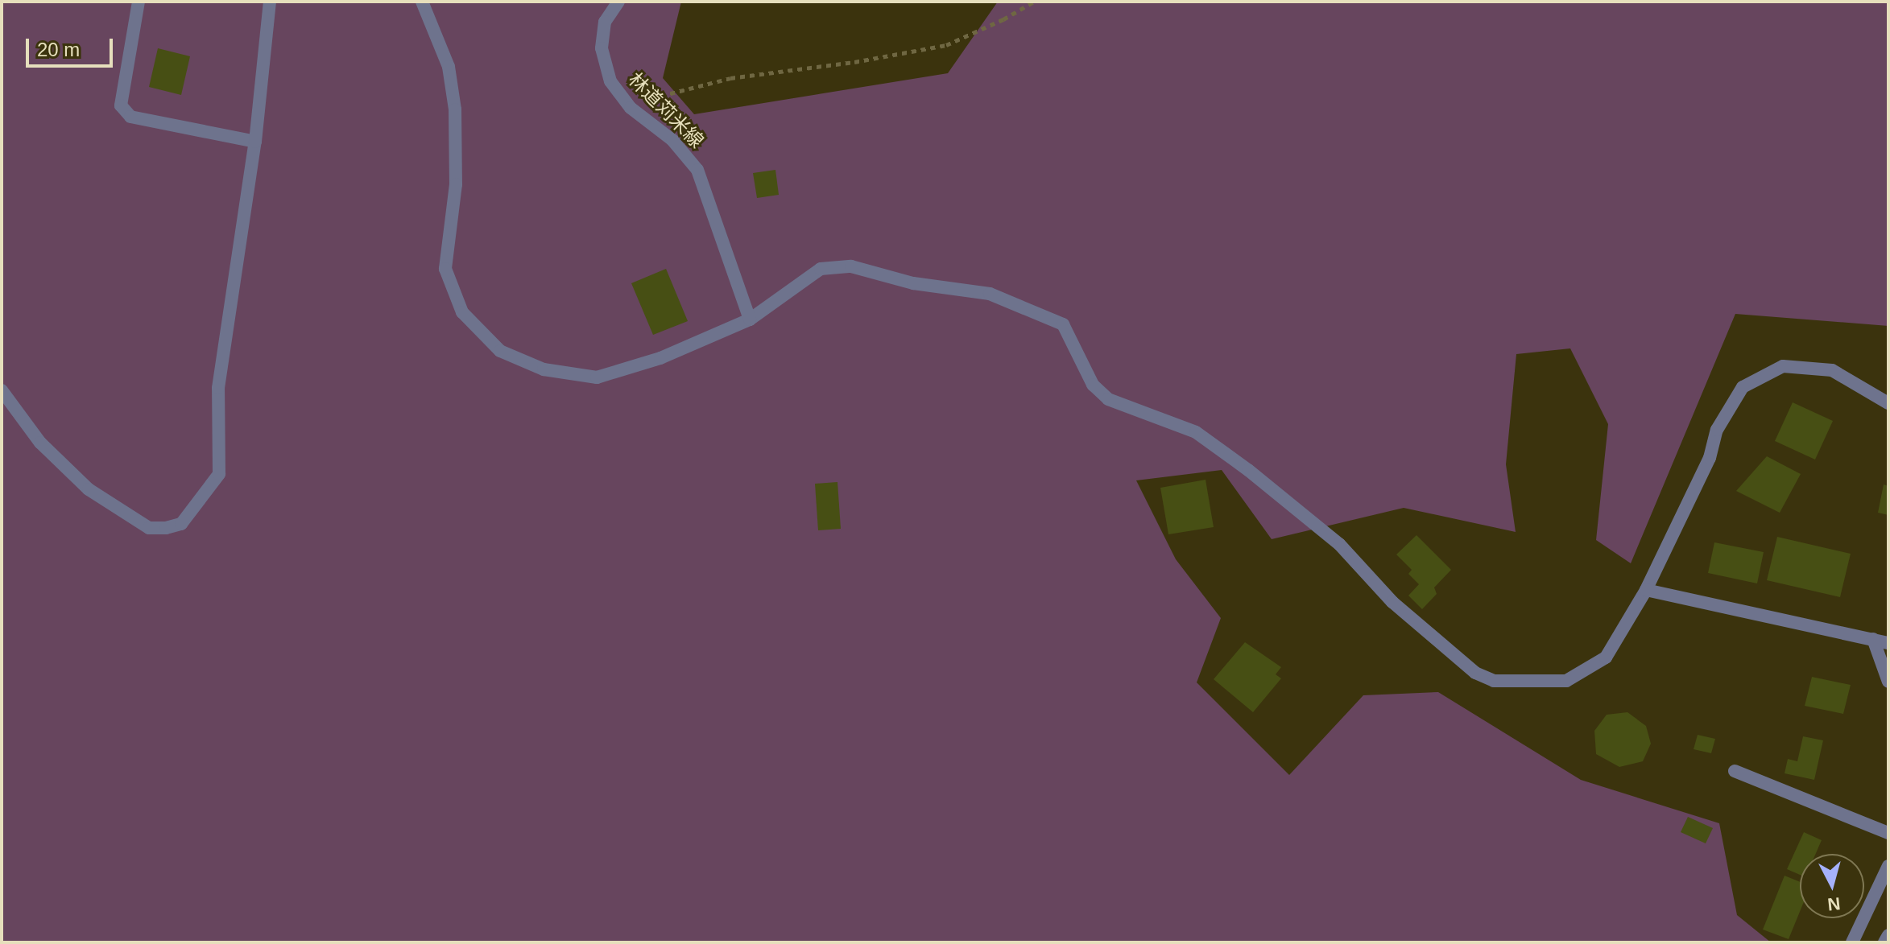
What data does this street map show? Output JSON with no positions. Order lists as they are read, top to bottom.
{
  "streets": {
    "street": ["林道苅米線"]
  },
  "scale_bar": "20 m",
  "north": "bottom"
}
